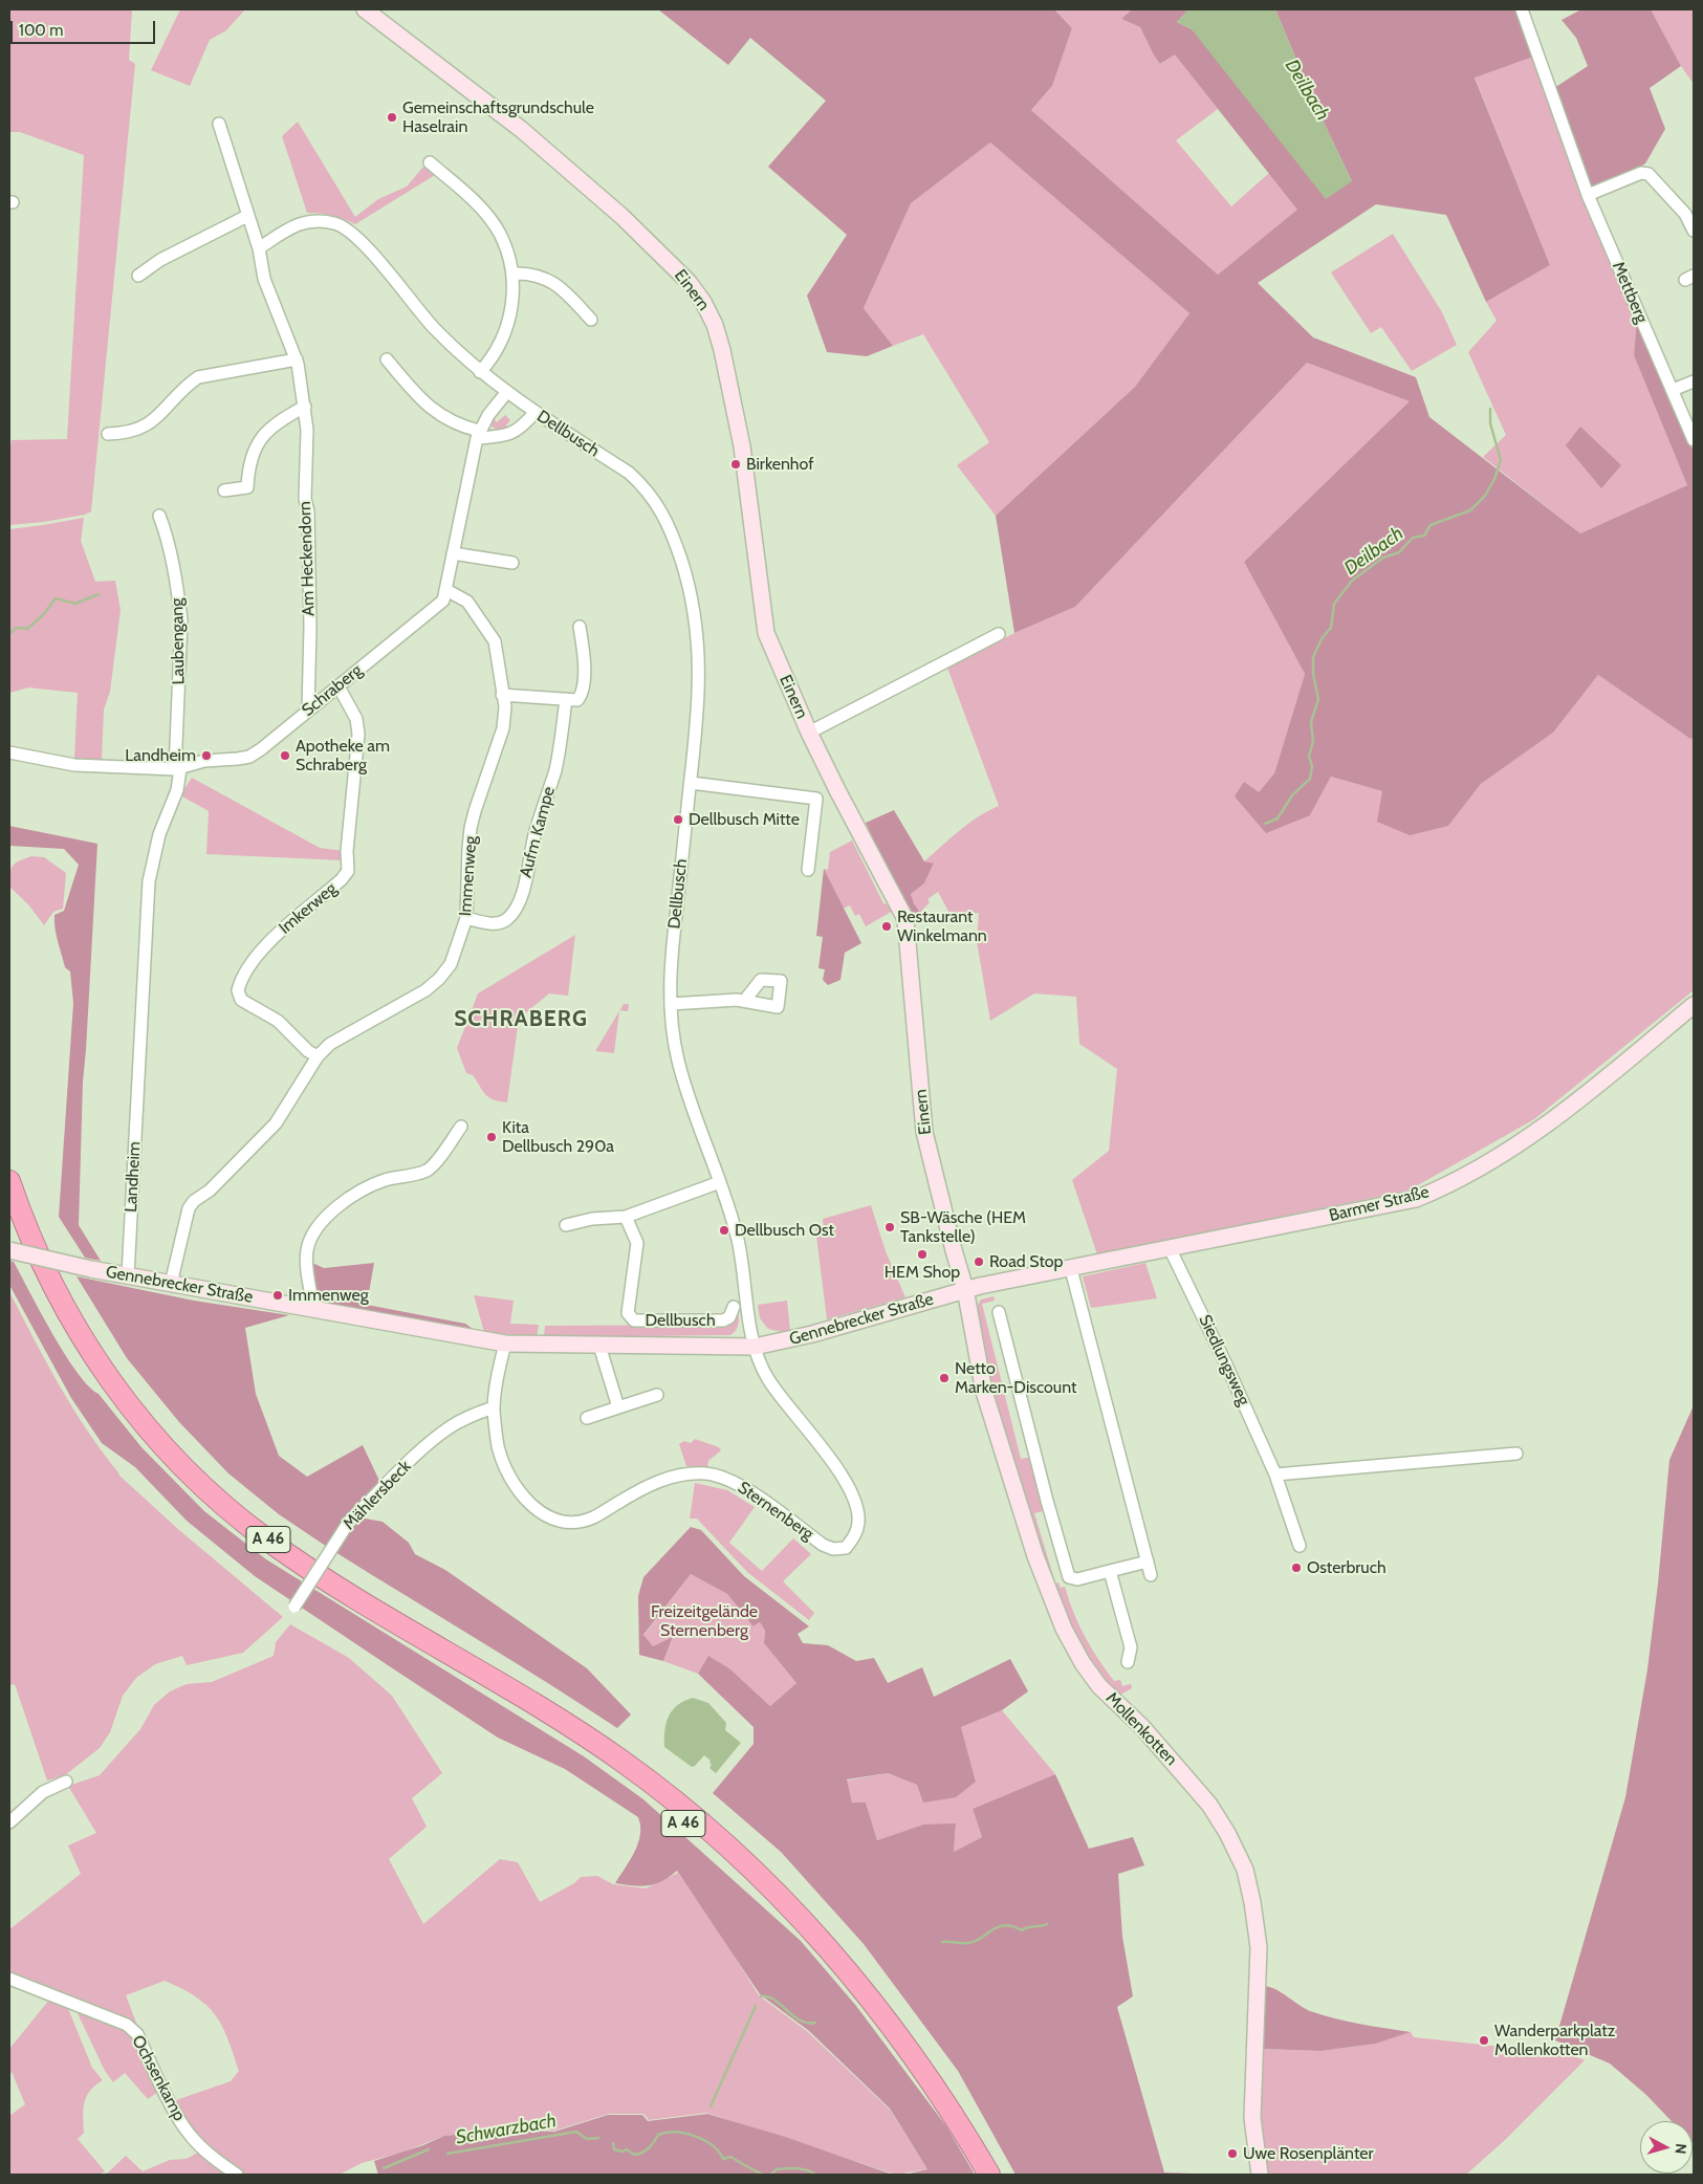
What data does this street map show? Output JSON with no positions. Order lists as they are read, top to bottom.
{
  "streets": {
    "highway": ["A 46"],
    "main road": [
      "Einern",
      "Barmer Straße",
      "Gennebrecker Straße",
      "Mollenkotten"
    ],
    "street": [
      "Mettberg",
      "Dellbusch",
      "Am Heckendorn",
      "Laubengang",
      "Schraberg",
      "Aufm Kampe",
      "Immenweg",
      "Imkerweg",
      "Landheim",
      "Siedlungsweg",
      "Mählersbeck",
      "Sternenberg",
      "Ochsenkamp"
    ]
  },
  "crossings": [
    ["Einern", "Gennebrecker Straße"],
    ["Einern", "Mollenkotten"],
    ["Dellbusch", "Am Heckendorn"],
    ["Dellbusch", "Schraberg"],
    ["Dellbusch", "Gennebrecker Straße"],
    ["Dellbusch", "Sternenberg"],
    ["Am Heckendorn", "Schraberg"],
    ["Laubengang", "Schraberg"],
    ["Laubengang", "Landheim"],
    ["Schraberg", "Immenweg"],
    ["Schraberg", "Imkerweg"],
    ["Schraberg", "Landheim"],
    ["Aufm Kampe", "Immenweg"],
    ["Immenweg", "Imkerweg"],
    ["Immenweg", "Gennebrecker Straße"],
    ["Landheim", "Gennebrecker Straße"],
    ["Barmer Straße", "Gennebrecker Straße"],
    ["Barmer Straße", "Siedlungsweg"],
    ["Gennebrecker Straße", "Sternenberg"],
    ["Gennebrecker Straße", "Mollenkotten"],
    ["Mählersbeck", "Sternenberg"]
  ],
  "districts": ["SCHRABERG"],
  "water": ["Deilbach", "Schwarzbach"],
  "parks": ["Freizeitgelände Sternenberg"],
  "places": [
    "Gemeinschaftsgrundschule Haselrain",
    "Birkenhof",
    "Landheim",
    "Apotheke am Schraberg",
    "Dellbusch Mitte",
    "Restaurant Winkelmann",
    "Kita Dellbusch 290a",
    "SB-Wäsche (HEM Tankstelle)",
    "Dellbusch Ost",
    "HEM Shop",
    "Road Stop",
    "Immenweg",
    "Netto Marken-Discount",
    "Osterbruch",
    "Wanderparkplatz Mollenkotten",
    "Uwe Rosenplänter"
  ],
  "scale_bar": "100 m",
  "north": "right"
}
